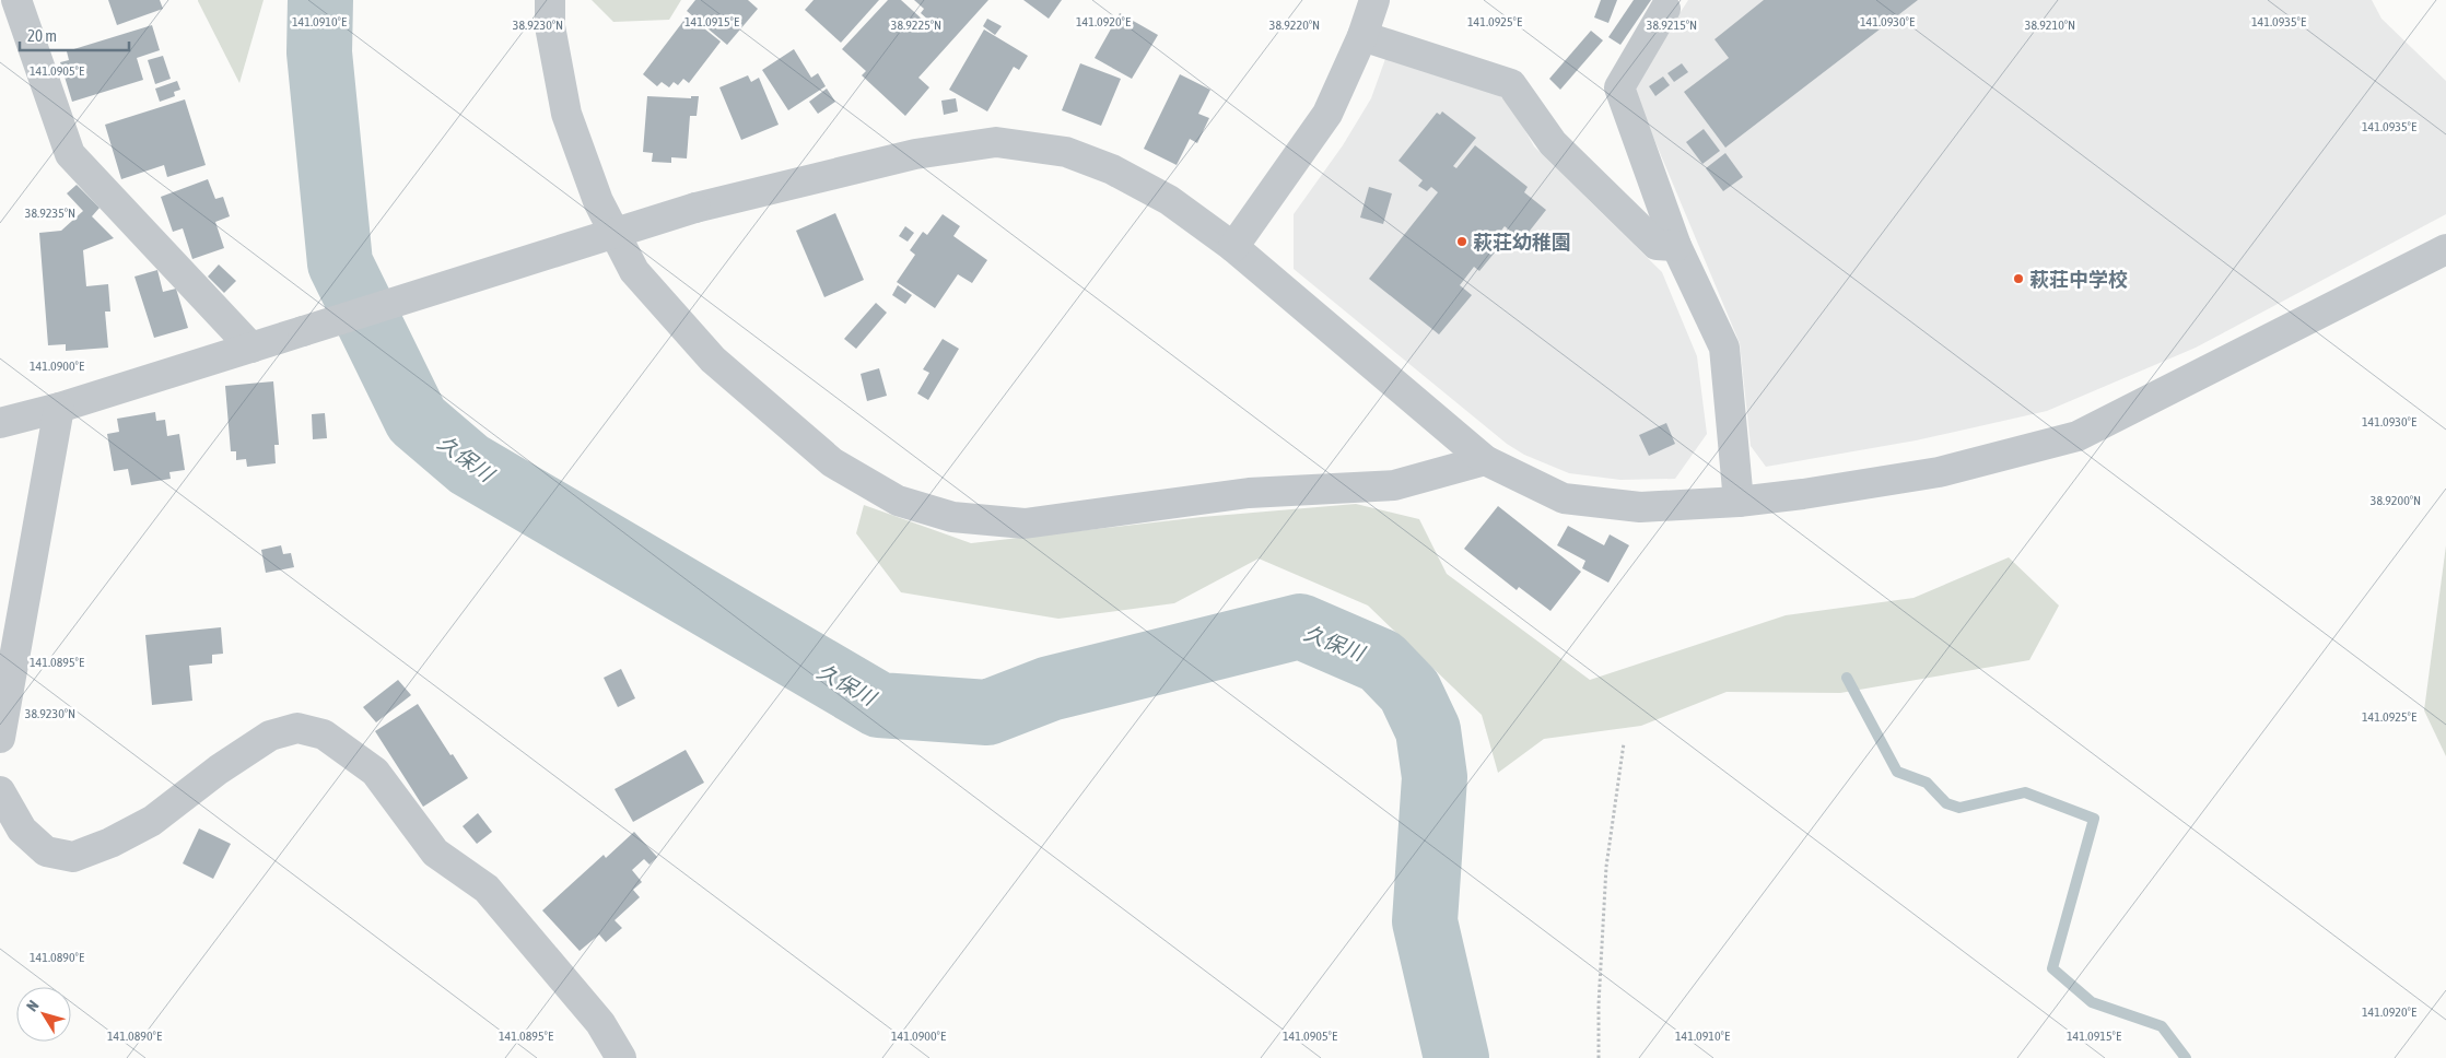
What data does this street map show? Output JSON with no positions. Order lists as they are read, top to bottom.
{
  "water": ["久保川"],
  "places": ["萩荘幼稚園", "萩荘中学校"],
  "scale_bar": "20 m",
  "north": "top left",
  "coordinates": [
    "141.0910°E",
    "141.0915°E",
    "141.0920°E",
    "141.0925°E",
    "141.0930°E",
    "141.0935°E",
    "38.9230°N",
    "38.9225°N",
    "38.9220°N",
    "38.9215°N",
    "38.9210°N",
    "141.0905°E",
    "38.9235°N",
    "141.0900°E",
    "38.9200°N",
    "141.0895°E",
    "141.0890°E"
  ]
}
